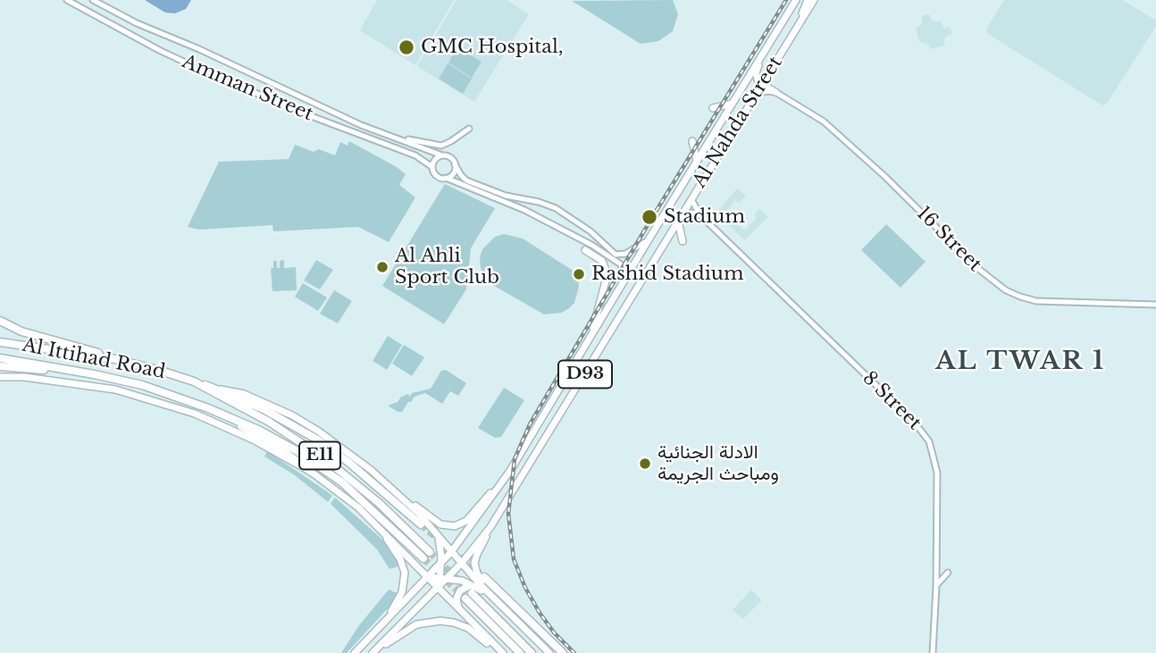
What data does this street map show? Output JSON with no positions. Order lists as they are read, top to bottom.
{
  "streets": {
    "highway": ["Al Ittihad Road", "E11"],
    "main road": ["Al Nahda Street", "D93"],
    "street": ["Amman Street", "16 Street", "8 Street"]
  },
  "crossings": [
    ["Al Nahda Street", "D93"],
    ["Al Nahda Street", "8 Street"],
    ["Al Nahda Street", "E11"],
    ["D93", "E11"]
  ],
  "districts": ["AL TWAR 1"],
  "places": [
    "GMC Hospital,",
    "Stadium",
    "Al Ahli Sport Club",
    "Rashid Stadium",
    "الادلة الجنائية ومباحث الجريمة"
  ]
}
